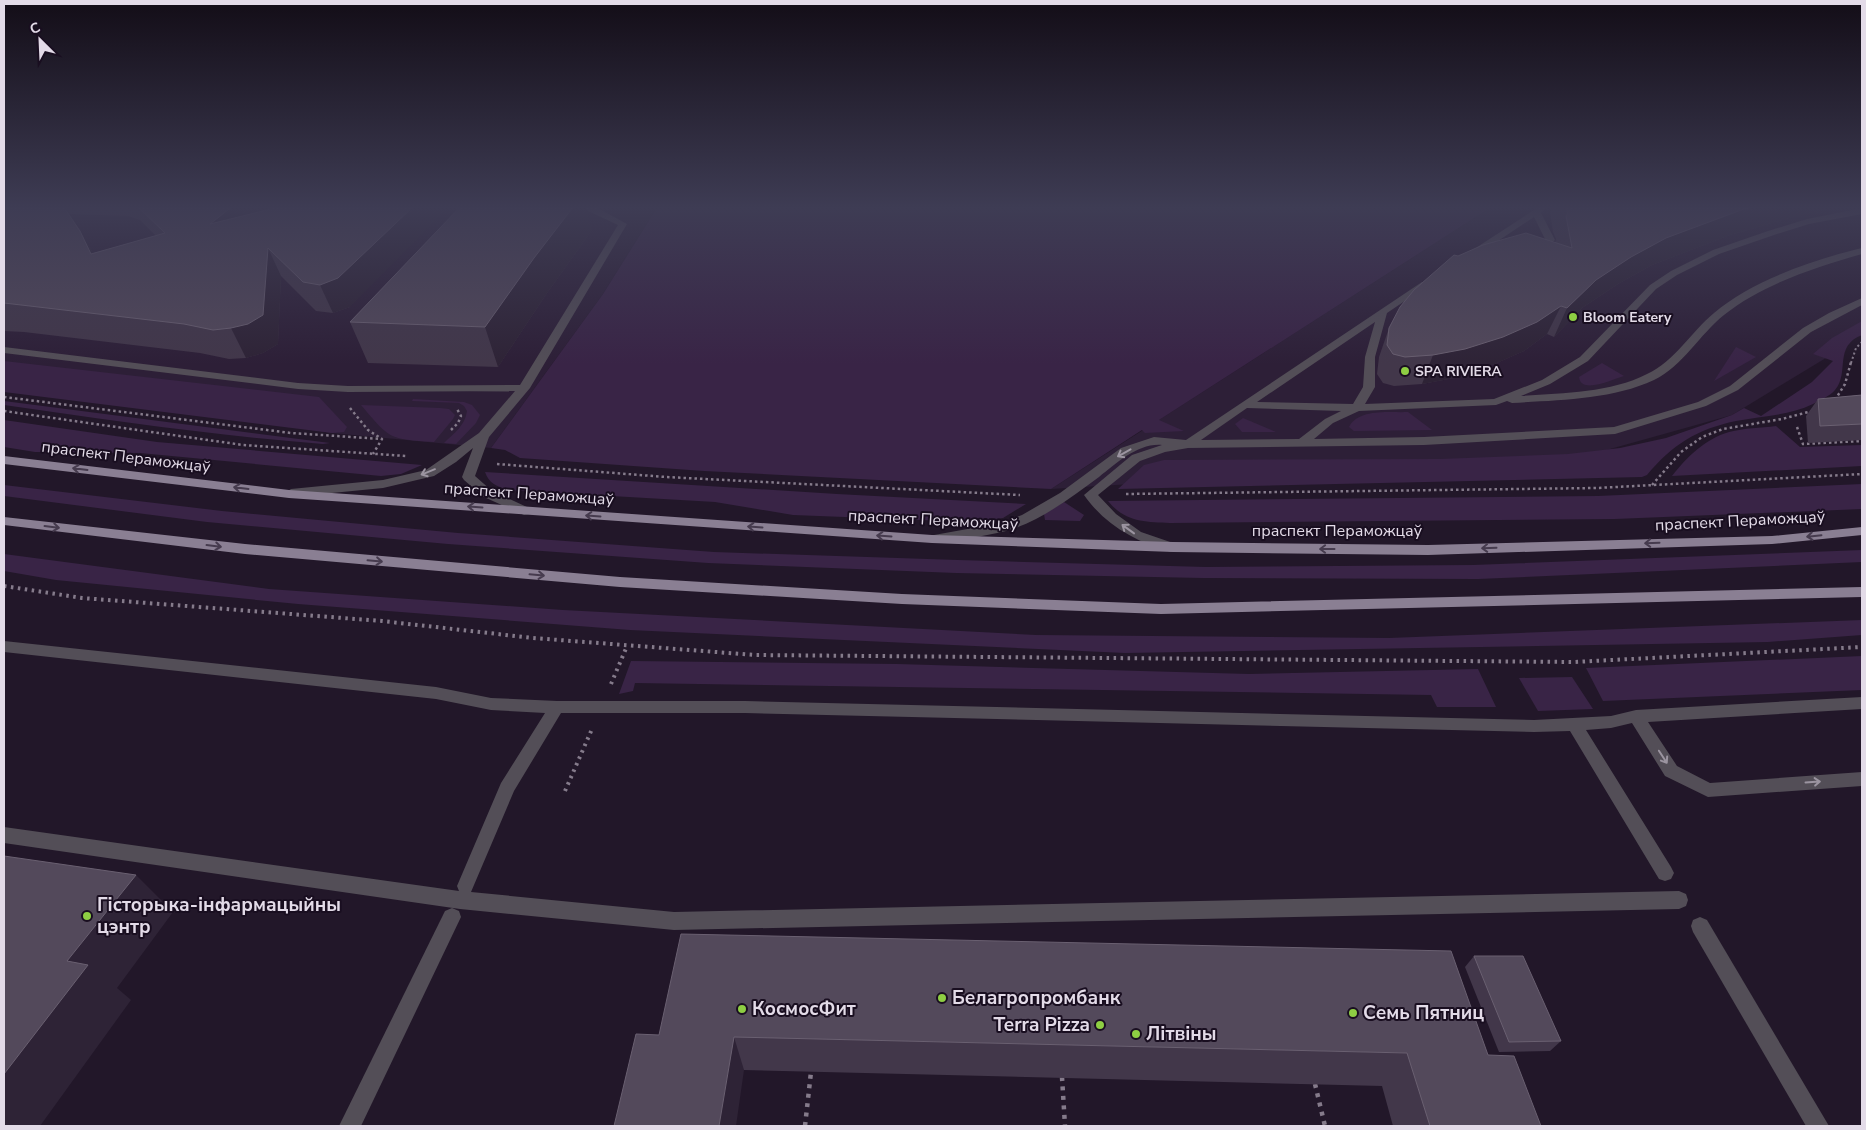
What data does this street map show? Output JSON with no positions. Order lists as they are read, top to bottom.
{
  "streets": {
    "main road": ["праспект Пераможцаў"]
  },
  "places": [
    "Bloom Eatery",
    "SPA RIVIERA",
    "Гісторыка-інфармацыйны цэнтр",
    "Белагропромбанк",
    "КосмосФит",
    "Семь Пятниц",
    "Terra Pizza",
    "Літвіны"
  ],
  "north": "top left"
}
